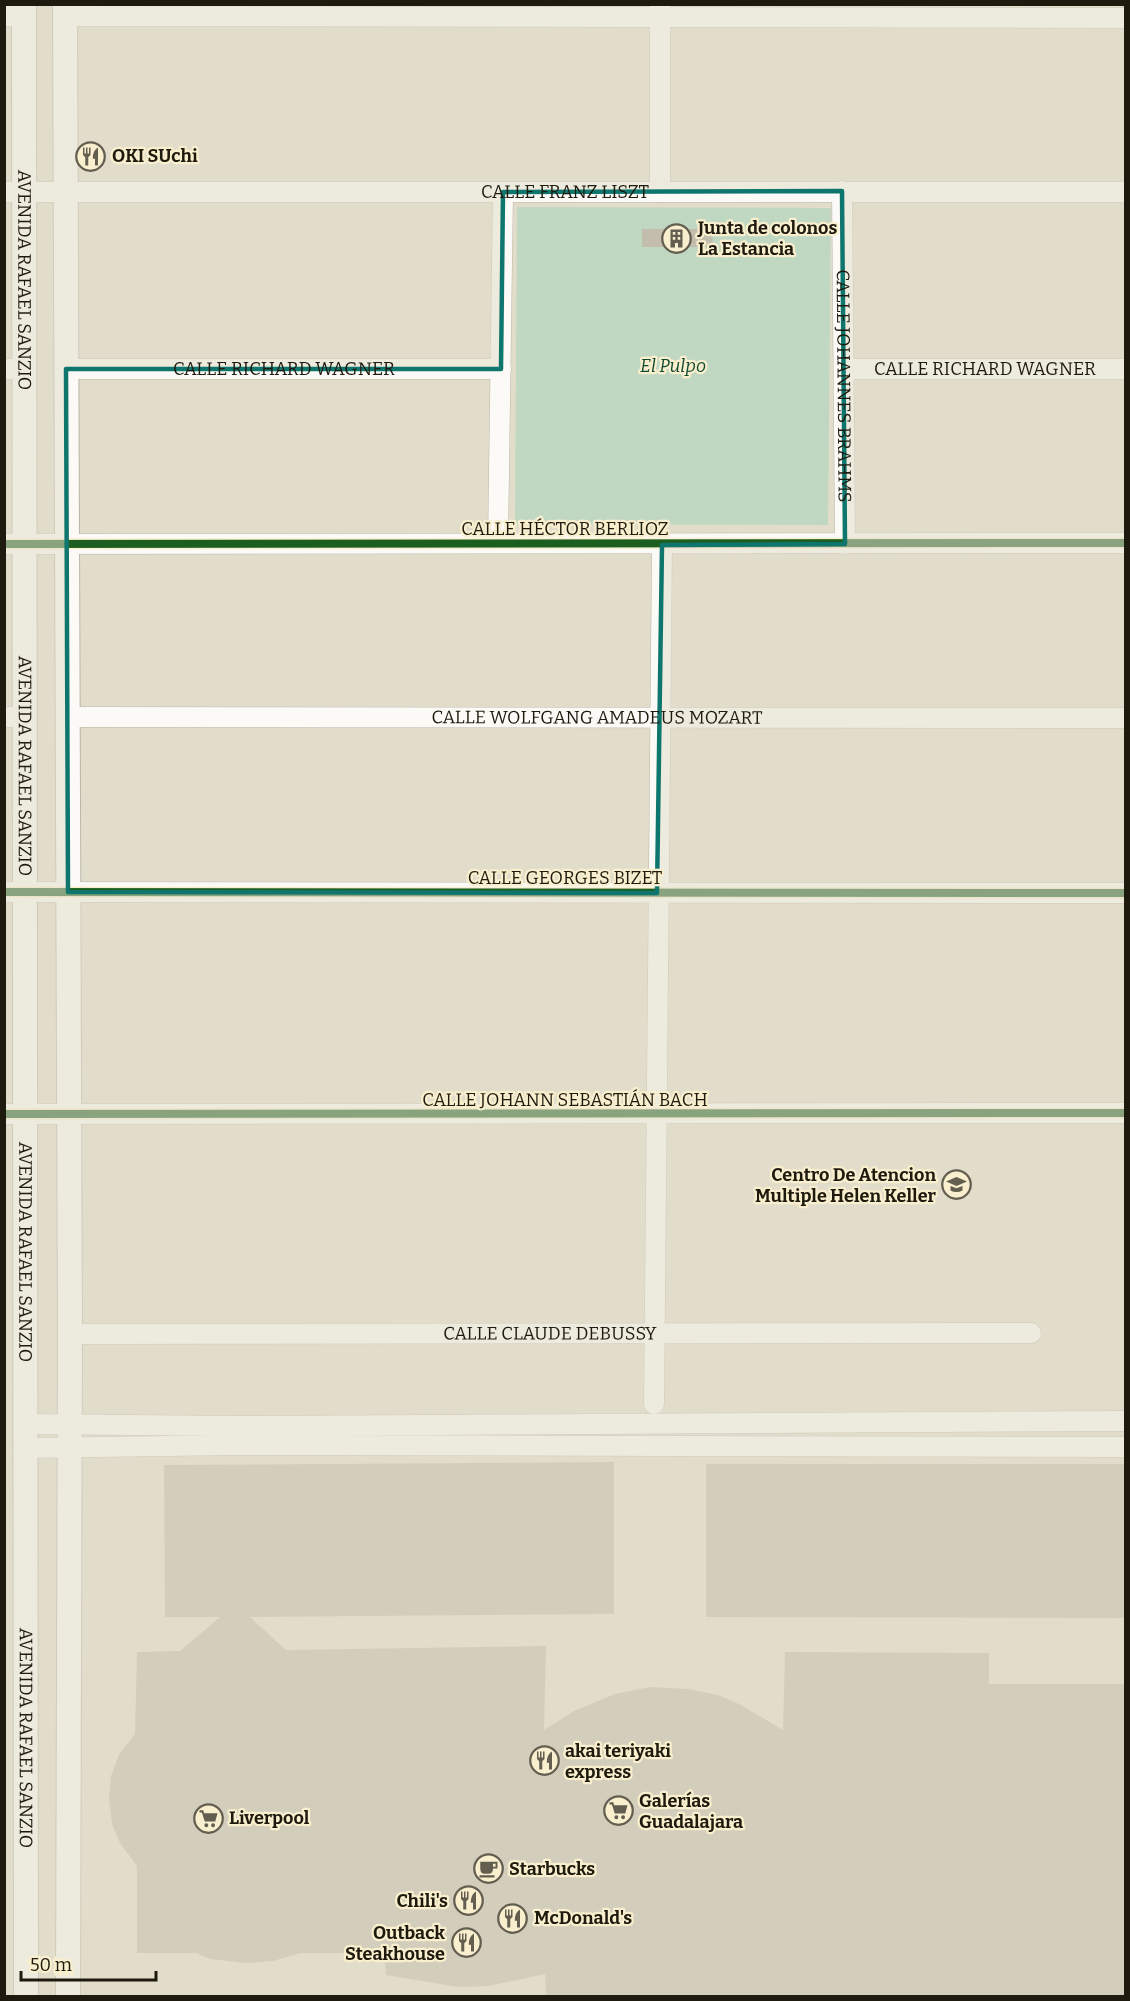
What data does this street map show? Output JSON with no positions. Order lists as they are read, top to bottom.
{
  "streets": {
    "main road": ["AVENIDA RAFAEL SANZIO"],
    "street": [
      "CALLE FRANZ LISZT",
      "CALLE RICHARD WAGNER",
      "CALLE JOHANNES BRAHMS",
      "CALLE HÉCTOR BERLIOZ",
      "CALLE WOLFGANG AMADEUS MOZART",
      "CALLE GEORGES BIZET",
      "CALLE JOHANN SEBASTIÁN BACH",
      "CALLE CLAUDE DEBUSSY"
    ]
  },
  "crossings": [
    ["CALLE FRANZ LISZT", "AVENIDA RAFAEL SANZIO"],
    ["CALLE FRANZ LISZT", "CALLE JOHANNES BRAHMS"],
    ["AVENIDA RAFAEL SANZIO", "CALLE HÉCTOR BERLIOZ"],
    ["AVENIDA RAFAEL SANZIO", "CALLE GEORGES BIZET"],
    ["AVENIDA RAFAEL SANZIO", "CALLE JOHANN SEBASTIÁN BACH"],
    ["CALLE RICHARD WAGNER", "CALLE JOHANNES BRAHMS"],
    ["CALLE JOHANNES BRAHMS", "CALLE HÉCTOR BERLIOZ"]
  ],
  "parks": ["El Pulpo"],
  "places": {
    "restaurant": [
      "OKI SUchi",
      "akai teriyaki express",
      "Chili's",
      "McDonald's",
      "Outback Steakhouse"
    ],
    "building": ["Junta de colonos La Estancia"],
    "school or university": ["Centro De Atencion Multiple Helen Keller"],
    "supermarket": ["Galerías Guadalajara", "Liverpool"],
    "cafe": ["Starbucks"]
  },
  "scale_bar": "50 m"
}
